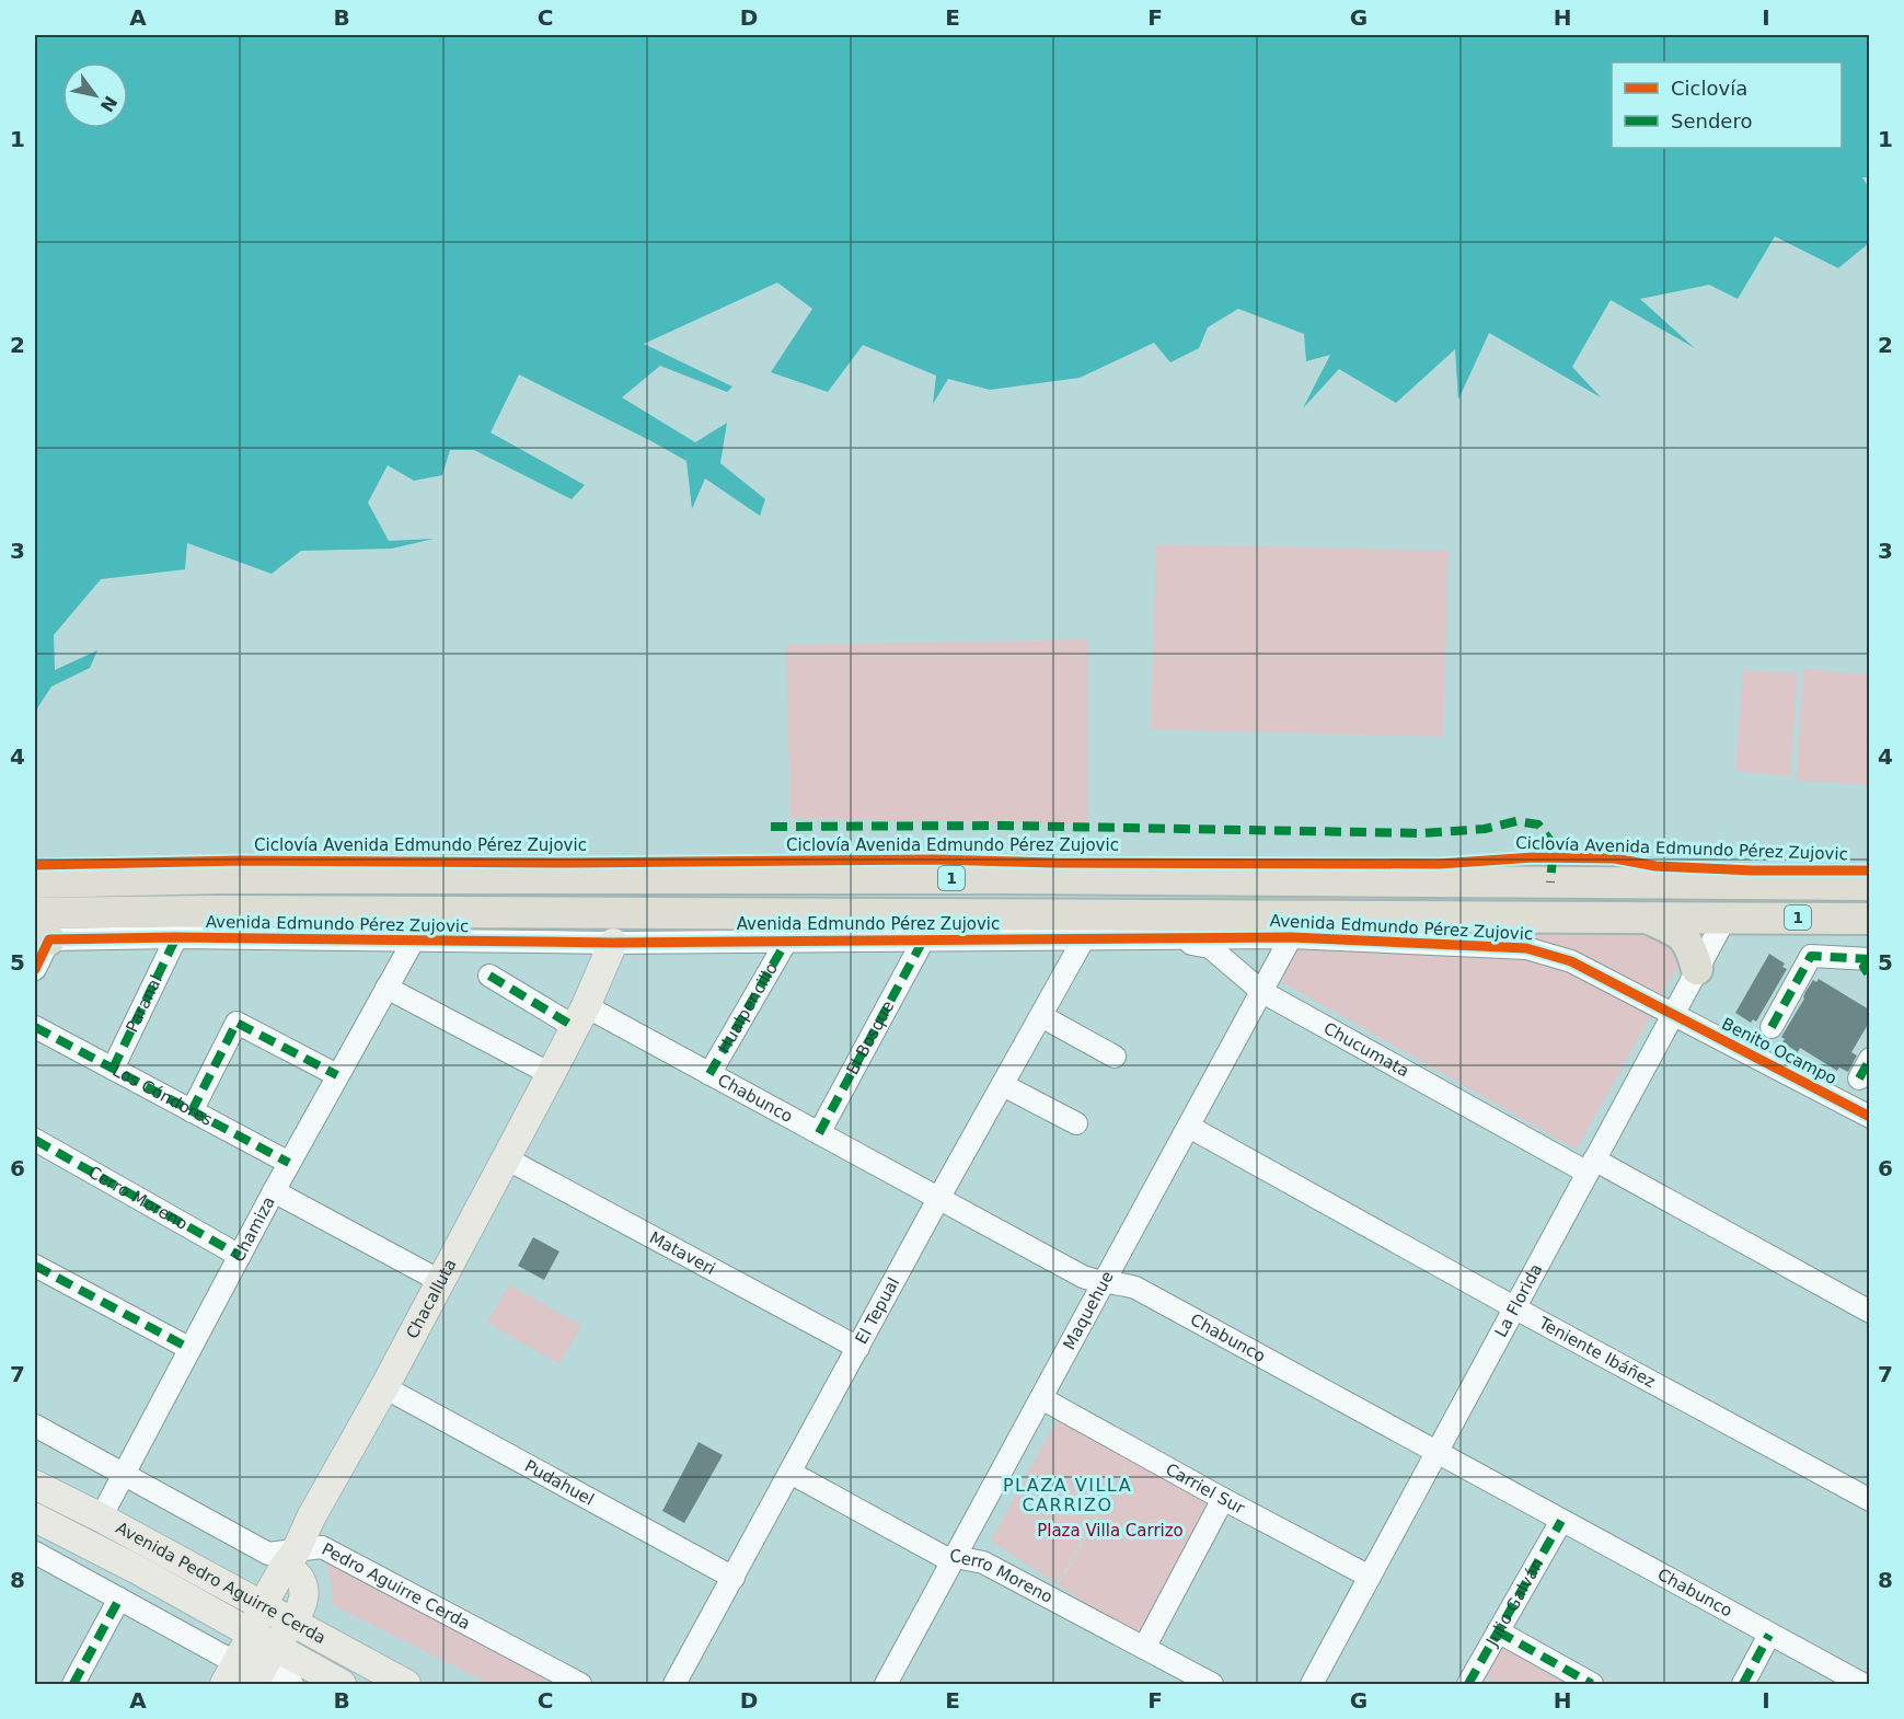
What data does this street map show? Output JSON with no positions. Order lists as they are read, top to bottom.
{
  "streets": {
    "highway": ["1", "Avenida Edmundo Pérez Zujovic"],
    "main road": ["Chacalluta", "Avenida Pedro Aguirre Cerda"],
    "street": [
      "Paranal",
      "Hualpencillo",
      "El Bosque",
      "Chucumata",
      "Benito Ocampo",
      "Los Cóndores",
      "Chabunco",
      "Cerro Moreno",
      "Chamiza",
      "Mataveri",
      "La Florida",
      "El Tepual",
      "Maquehue",
      "Teniente Ibáñez",
      "Pudahuel",
      "Carriel Sur",
      "Pedro Aguirre Cerda",
      "Julio Galván"
    ],
    "cycle path": ["Ciclovía Avenida Edmundo Pérez Zujovic"]
  },
  "crossings": [
    ["Avenida Edmundo Pérez Zujovic", "Paranal"],
    ["Avenida Edmundo Pérez Zujovic", "Hualpencillo"],
    ["Avenida Edmundo Pérez Zujovic", "El Bosque"],
    ["Avenida Edmundo Pérez Zujovic", "Chucumata"],
    ["Avenida Edmundo Pérez Zujovic", "Benito Ocampo"],
    ["Avenida Edmundo Pérez Zujovic", "Chamiza"],
    ["Avenida Edmundo Pérez Zujovic", "Chacalluta"],
    ["Avenida Edmundo Pérez Zujovic", "La Florida"],
    ["Avenida Edmundo Pérez Zujovic", "El Tepual"],
    ["Avenida Edmundo Pérez Zujovic", "Maquehue"],
    ["Paranal", "Los Cóndores"],
    ["Hualpencillo", "Chabunco"],
    ["El Bosque", "Chabunco"],
    ["Chucumata", "La Florida"],
    ["Chucumata", "Maquehue"],
    ["Benito Ocampo", "La Florida"],
    ["Los Cóndores", "Chamiza"],
    ["Chabunco", "Chacalluta"],
    ["Chabunco", "La Florida"],
    ["Chabunco", "El Tepual"],
    ["Chabunco", "Maquehue"],
    ["Chabunco", "Julio Galván"],
    ["Cerro Moreno", "Chamiza"],
    ["Cerro Moreno", "El Tepual"],
    ["Cerro Moreno", "Maquehue"],
    ["Chamiza", "Avenida Pedro Aguirre Cerda"],
    ["Chamiza", "Pedro Aguirre Cerda"],
    ["Mataveri", "Chacalluta"],
    ["Mataveri", "El Tepual"],
    ["Chacalluta", "Pudahuel"],
    ["Chacalluta", "Avenida Pedro Aguirre Cerda"],
    ["Chacalluta", "Pedro Aguirre Cerda"],
    ["La Florida", "Teniente Ibáñez"],
    ["La Florida", "Carriel Sur"],
    ["El Tepual", "Pudahuel"],
    ["Maquehue", "Teniente Ibáñez"],
    ["Maquehue", "Carriel Sur"]
  ],
  "districts": ["PLAZA VILLA CARRIZO"],
  "parks": ["Plaza Villa Carrizo"],
  "legend": ["Ciclovía", "Sendero"],
  "north": "bottom right",
  "grid": {
    "columns": [
      "A",
      "B",
      "C",
      "D",
      "E",
      "F",
      "G",
      "H",
      "I"
    ],
    "rows": [
      "1",
      "2",
      "3",
      "4",
      "5",
      "6",
      "7",
      "8"
    ]
  }
}
